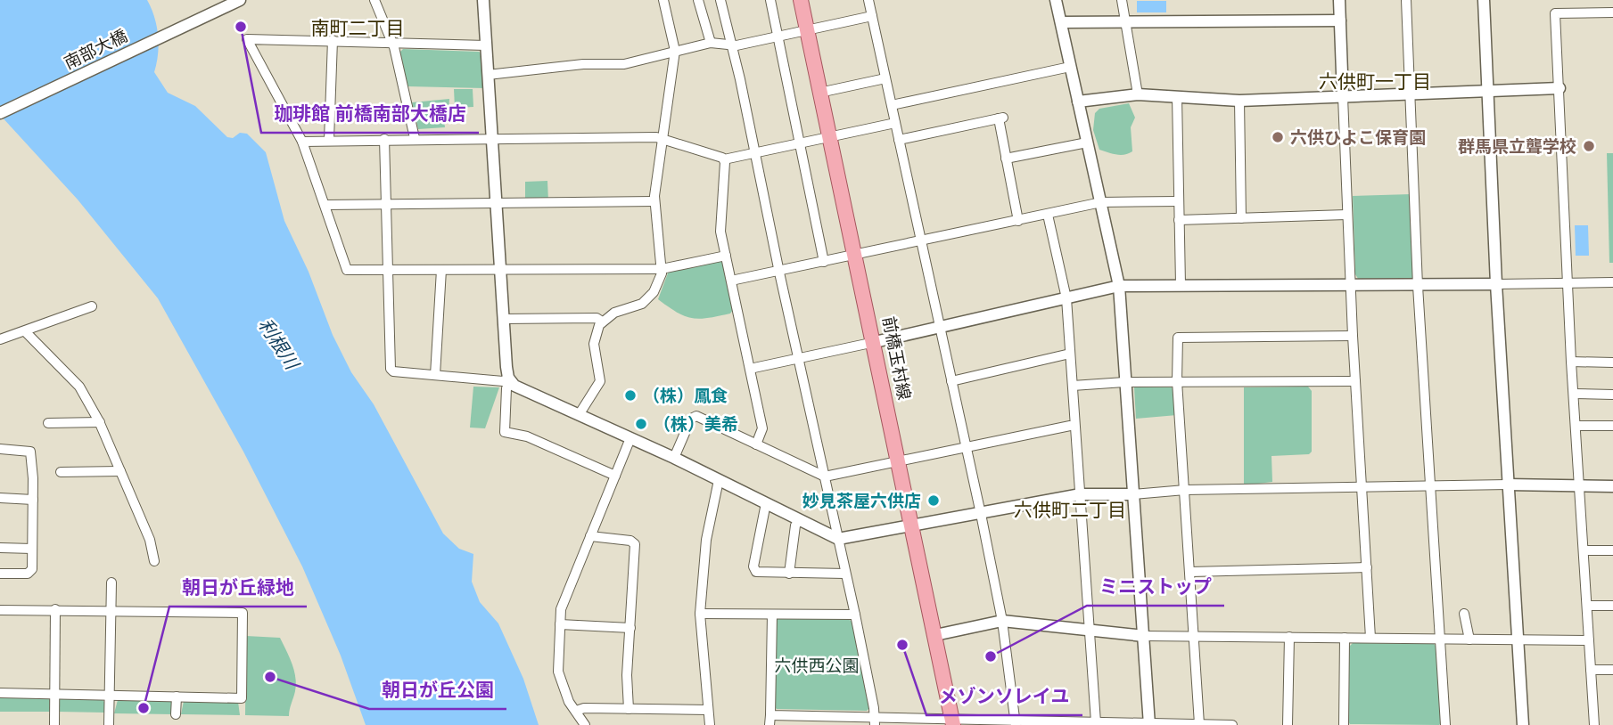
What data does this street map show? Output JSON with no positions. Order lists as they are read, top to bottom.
{
  "streets": {
    "main road": ["前橋玉村線"],
    "street": ["南部大橋"]
  },
  "districts": ["南町二丁目", "六供町一丁目", "六供町二丁目"],
  "water": ["利根川"],
  "parks": ["六供西公園"],
  "places": [
    "珈琲館 前橋南部大橋店",
    "六供ひよこ保育園",
    "群馬県立聾学校",
    "（株）鳳食",
    "（株）美希",
    "妙見茶屋六供店",
    "メゾンソレイユ",
    "ミニストップ",
    "朝日が丘公園",
    "朝日が丘緑地"
  ]
}
